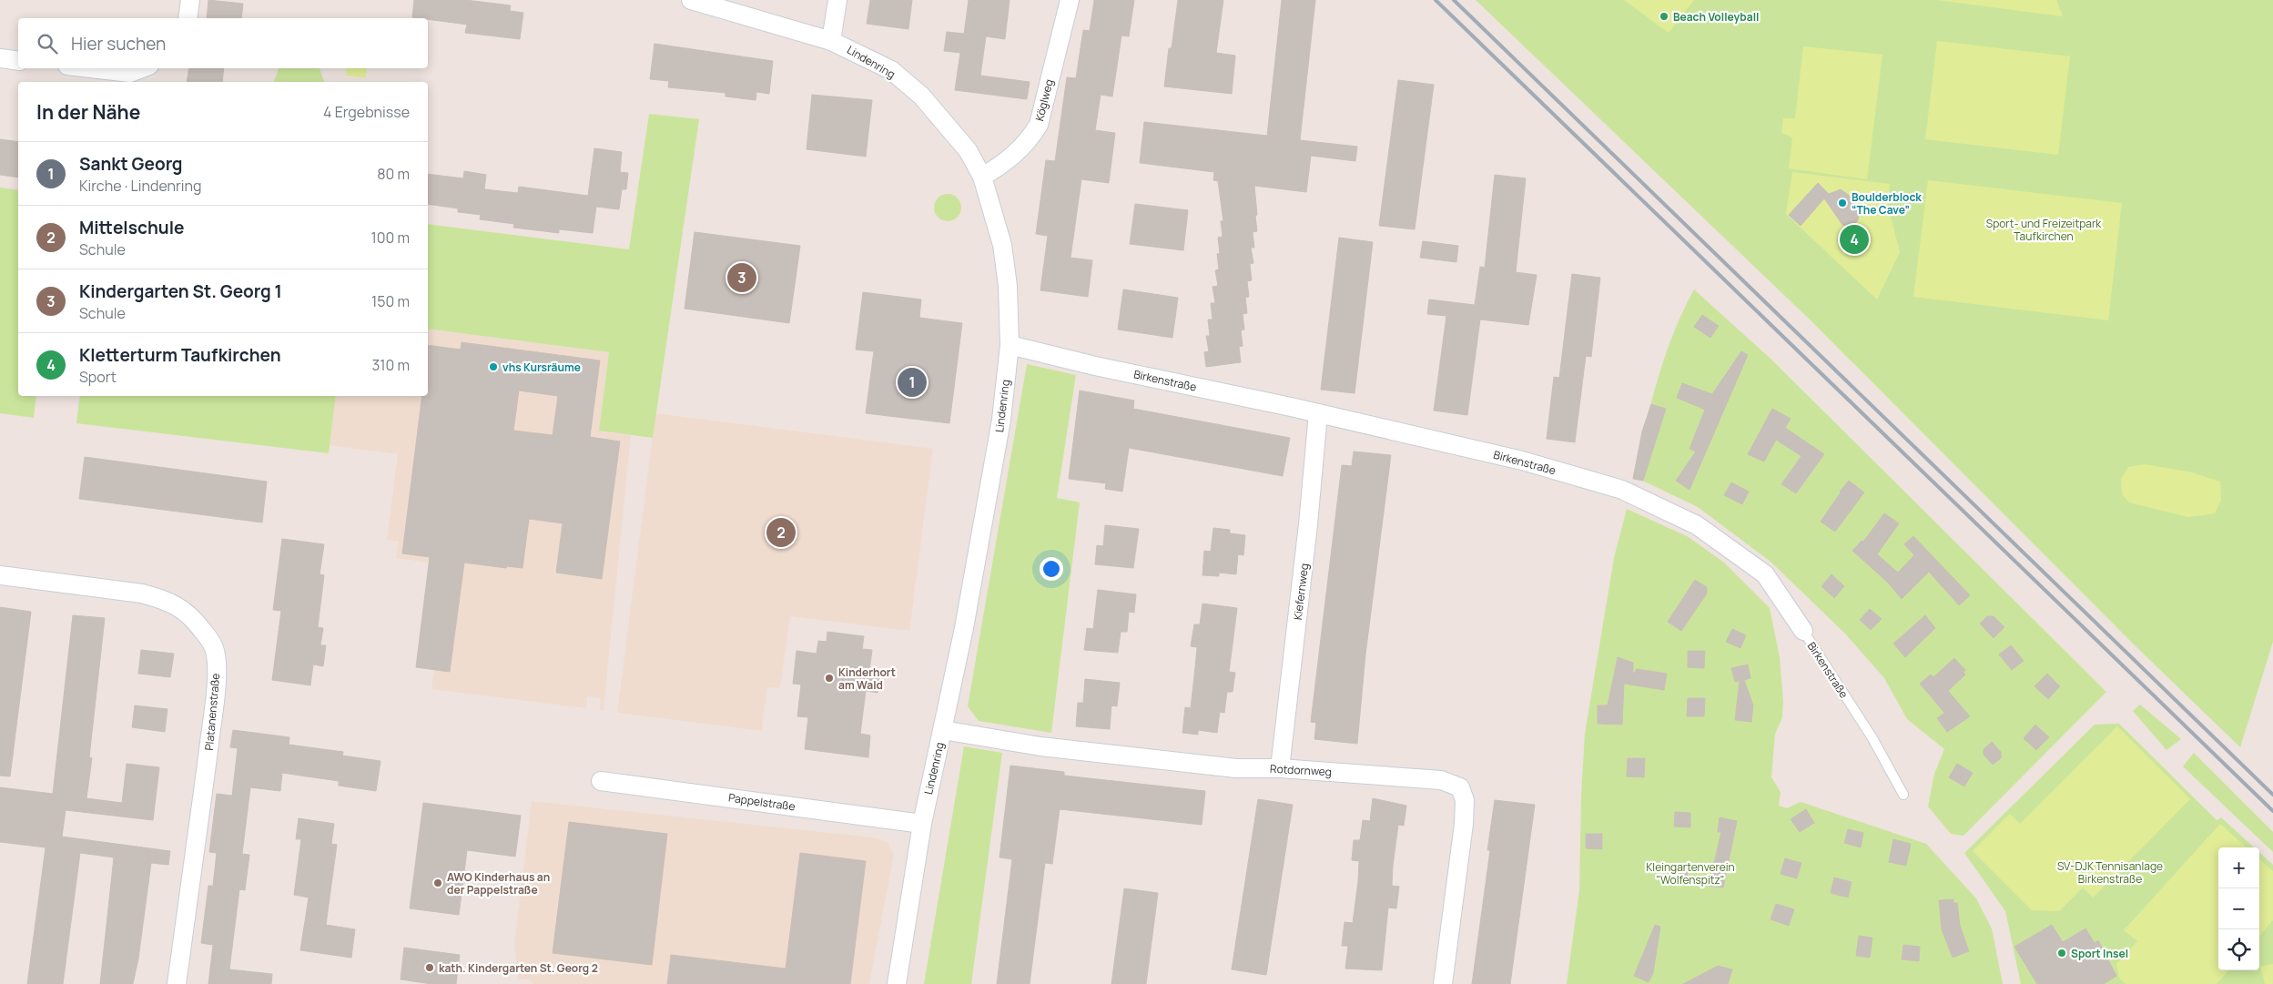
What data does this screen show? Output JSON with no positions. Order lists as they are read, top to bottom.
{
  "streets": {
    "street": [
      "Lindenring",
      "Köglweg",
      "Birkenstraße",
      "Kiefernweg",
      "Platanenstraße",
      "Rotdornweg",
      "Pappelstraße"
    ]
  },
  "crossings": [
    ["Lindenring", "Köglweg"],
    ["Lindenring", "Birkenstraße"],
    ["Lindenring", "Rotdornweg"],
    ["Lindenring", "Pappelstraße"],
    ["Birkenstraße", "Kiefernweg"],
    ["Kiefernweg", "Rotdornweg"]
  ],
  "parks": ["Sport- und Freizeitpark Taufkirchen", "SV-DJK Tennisanlage Birkenstraße", "Kleingartenverein \"Wolfenspitz\""],
  "places": [
    "Beach Volleyball",
    "Boulderblock “The Cave”",
    "vhs Kursräume",
    "Kinderhort am Wald",
    "AWO Kinderhaus an der Pappelstraße",
    "Sport Insel",
    "kath. Kindergarten St. Georg 2"
  ],
  "page": {
    "search": "Hier suchen",
    "heading": ["In der Nähe", "4 Ergebnisse"],
    "list": [
      {
        "mark": "1",
        "name": "Sankt Georg",
        "note": "Kirche · Lindenring",
        "value": "80 m"
      },
      {
        "mark": "2",
        "name": "Mittelschule",
        "note": "Schule",
        "value": "100 m"
      },
      {
        "mark": "3",
        "name": "Kindergarten St. Georg 1",
        "note": "Schule",
        "value": "150 m"
      },
      {
        "mark": "4",
        "name": "Kletterturm Taufkirchen",
        "note": "Sport",
        "value": "310 m"
      }
    ],
    "pins": [
      "4",
      "3",
      "1",
      "2"
    ],
    "map_buttons": ["+", "−"]
  }
}
